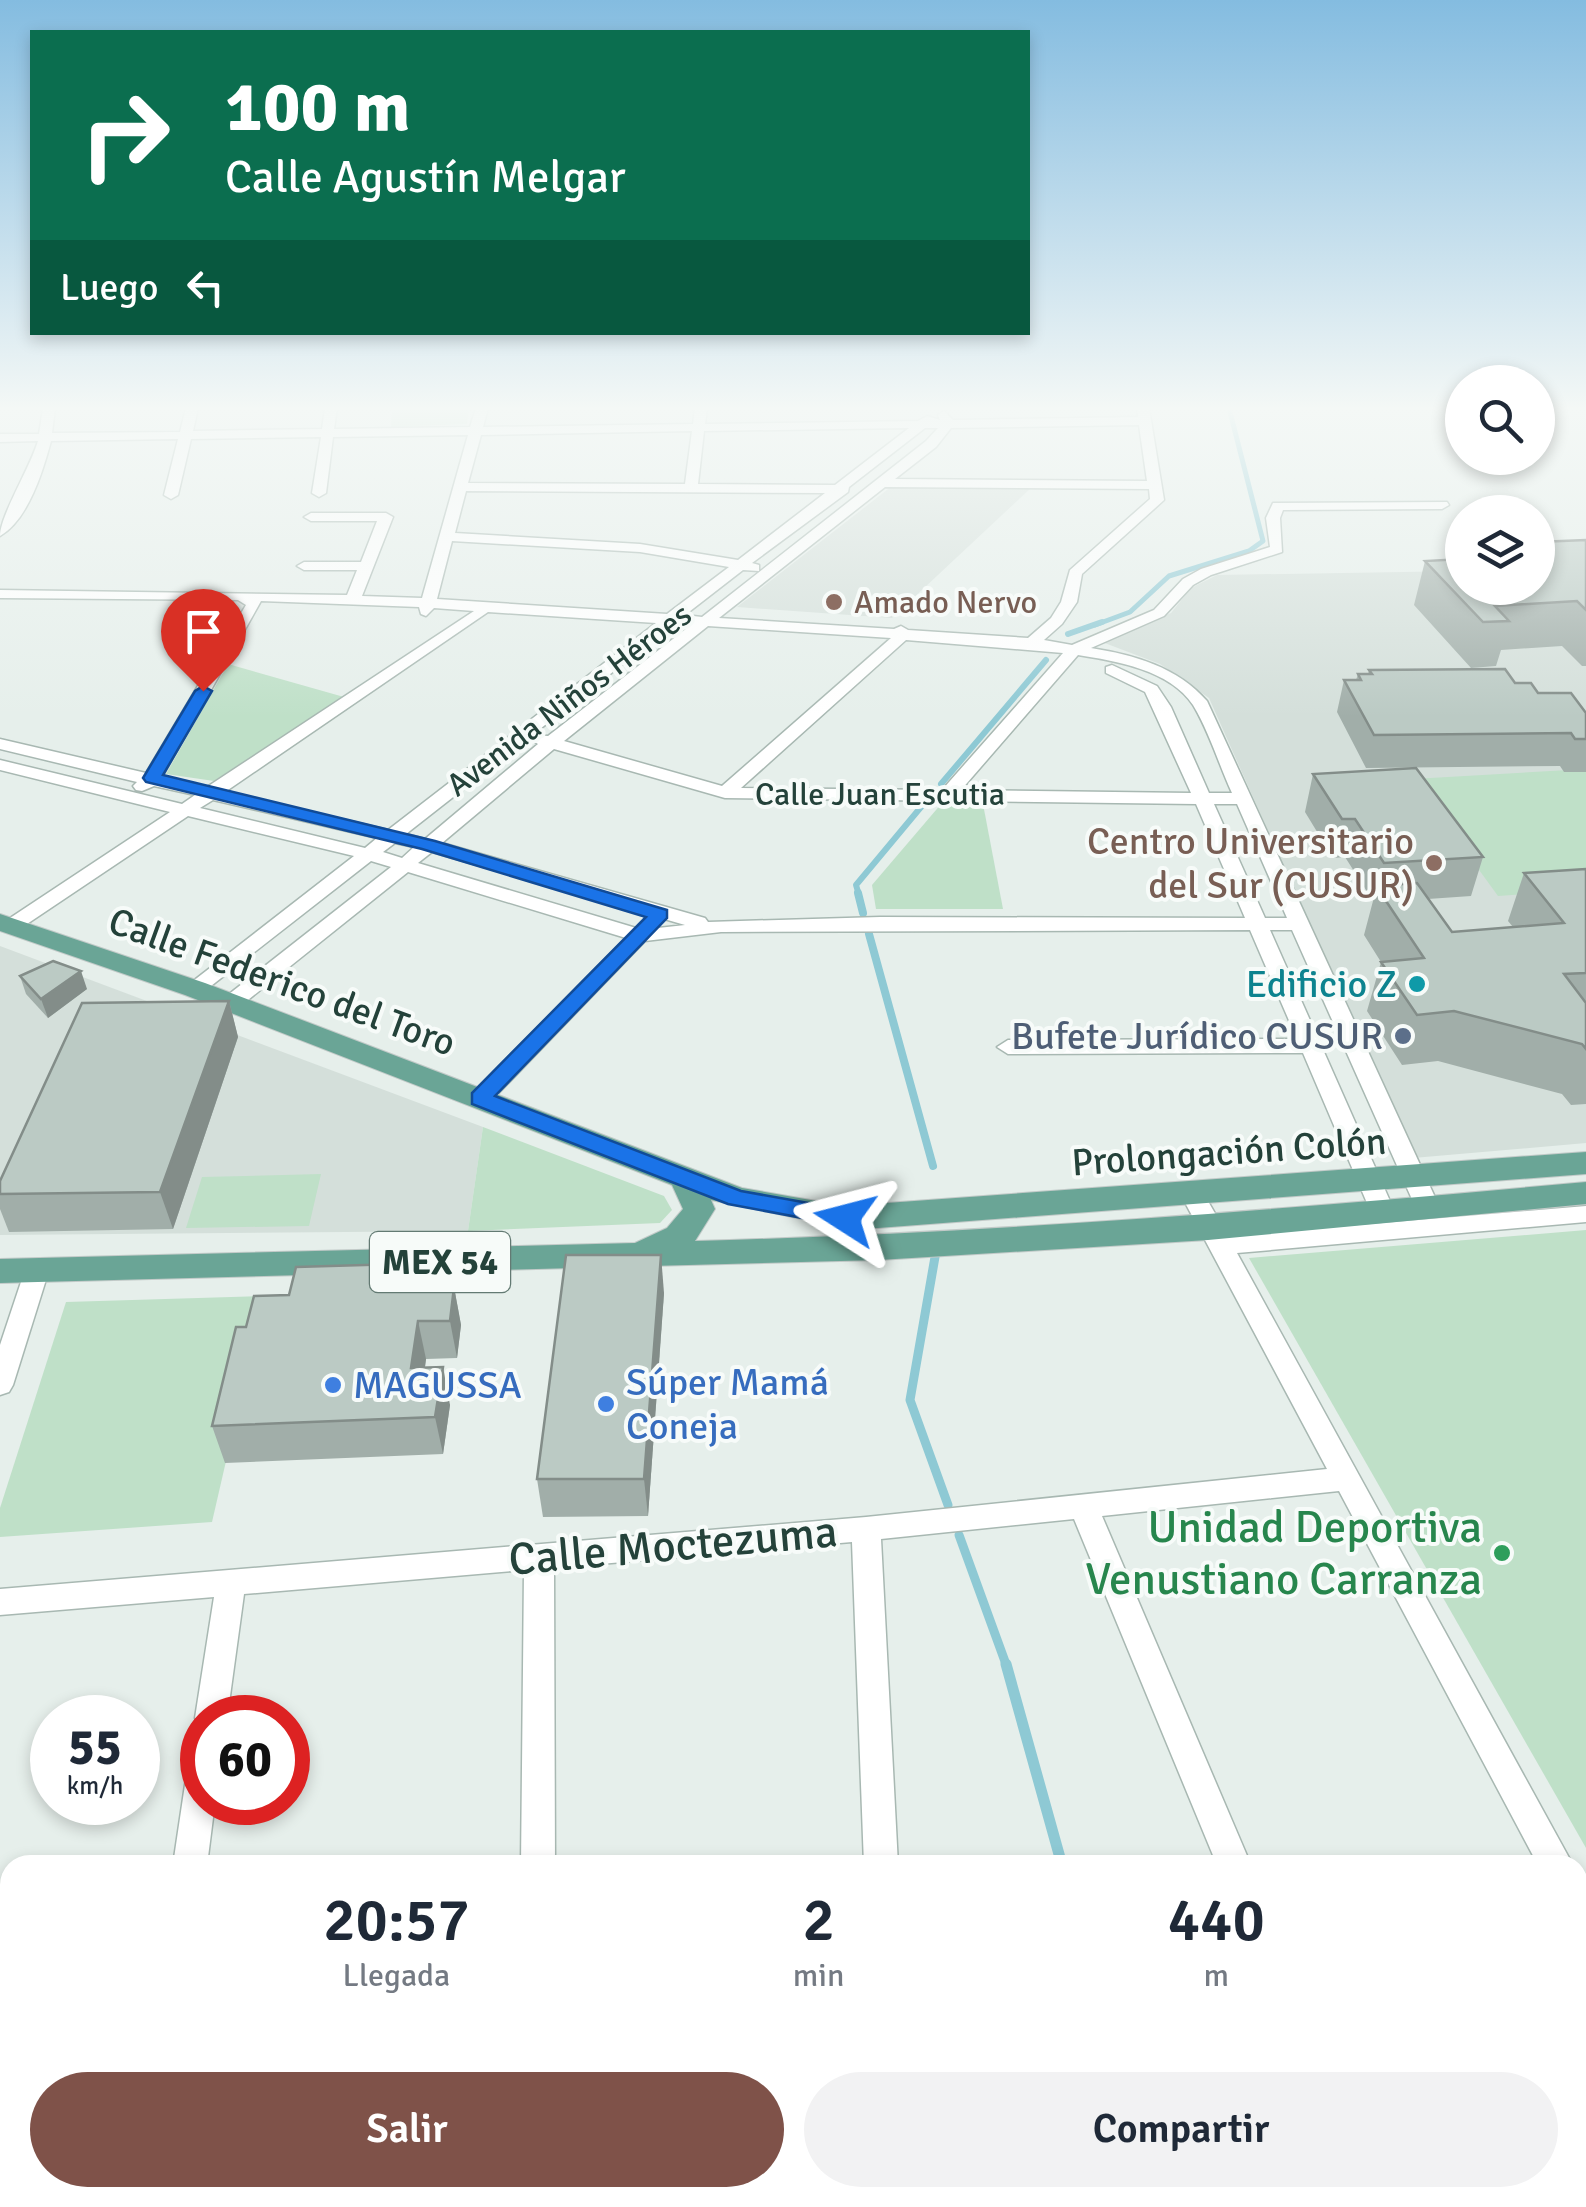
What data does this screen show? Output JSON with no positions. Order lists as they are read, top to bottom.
{
  "streets": {
    "main road": ["Calle Federico del Toro", "Prolongación Colón", "MEX 54"],
    "street": ["Avenida Niños Héroes", "Calle Juan Escutia", "Calle Moctezuma"]
  },
  "crossings": [
    ["Avenida Niños Héroes", "Calle Juan Escutia"],
    ["Avenida Niños Héroes", "Calle Federico del Toro"],
    ["Calle Federico del Toro", "Prolongación Colón"],
    ["Calle Federico del Toro", "MEX 54"],
    ["Prolongación Colón", "MEX 54"]
  ],
  "places": [
    "Amado Nervo",
    "Centro Universitario del Sur (CUSUR)",
    "Edificio Z",
    "Bufete Jurídico CUSUR",
    "MAGUSSA",
    "Súper Mamá Coneja",
    "Unidad Deportiva Venustiano Carranza"
  ],
  "page": {
    "turn": ["100 m", "Calle Agustín Melgar"],
    "then": "Luego",
    "speed": "55 km/h",
    "limit": "60",
    "eta": [
      "20:57",
      "Llegada",
      "2",
      "min",
      "440",
      "m"
    ],
    "buttons": ["Salir", "Compartir"]
  }
}
